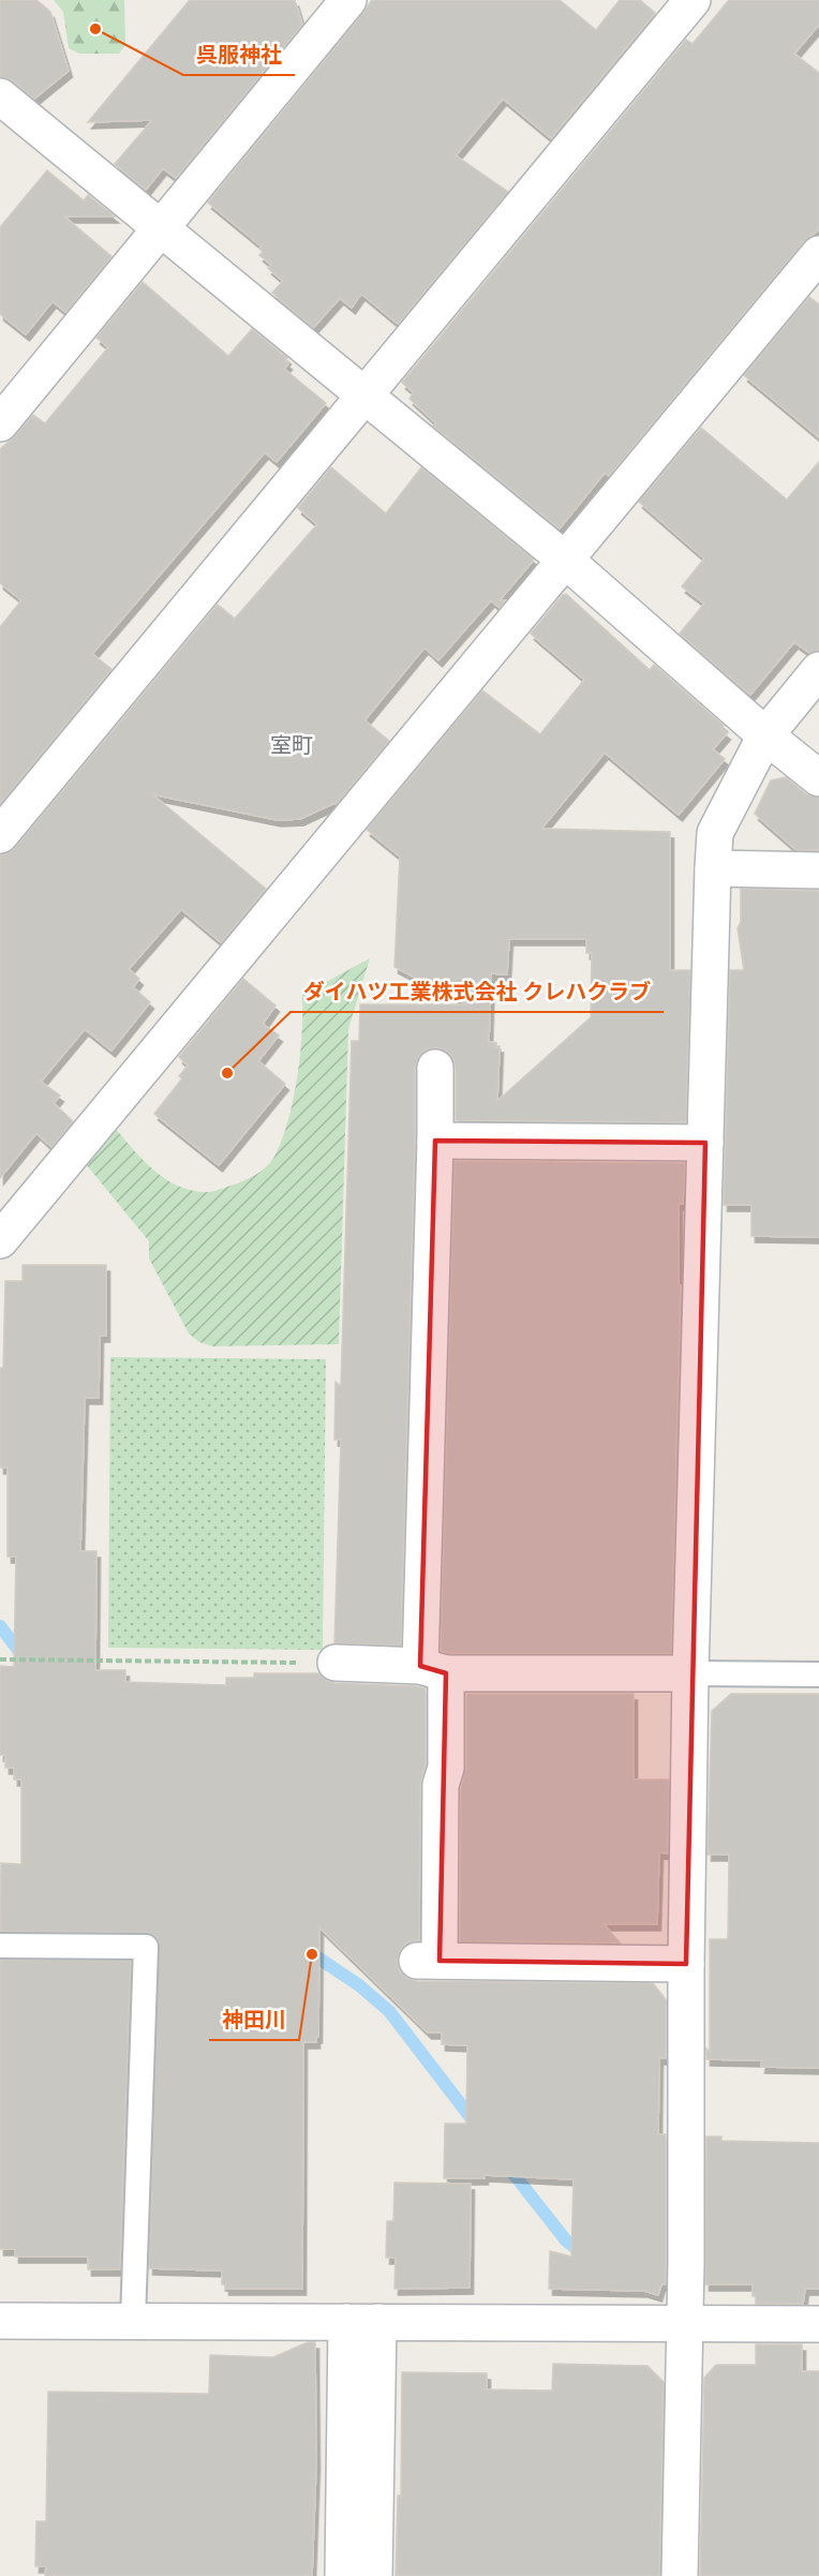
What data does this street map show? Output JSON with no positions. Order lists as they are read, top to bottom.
{
  "districts": ["室町"],
  "places": ["呉服神社", "ダイハツ工業株式会社 クレハクラブ", "神田川"]
}
